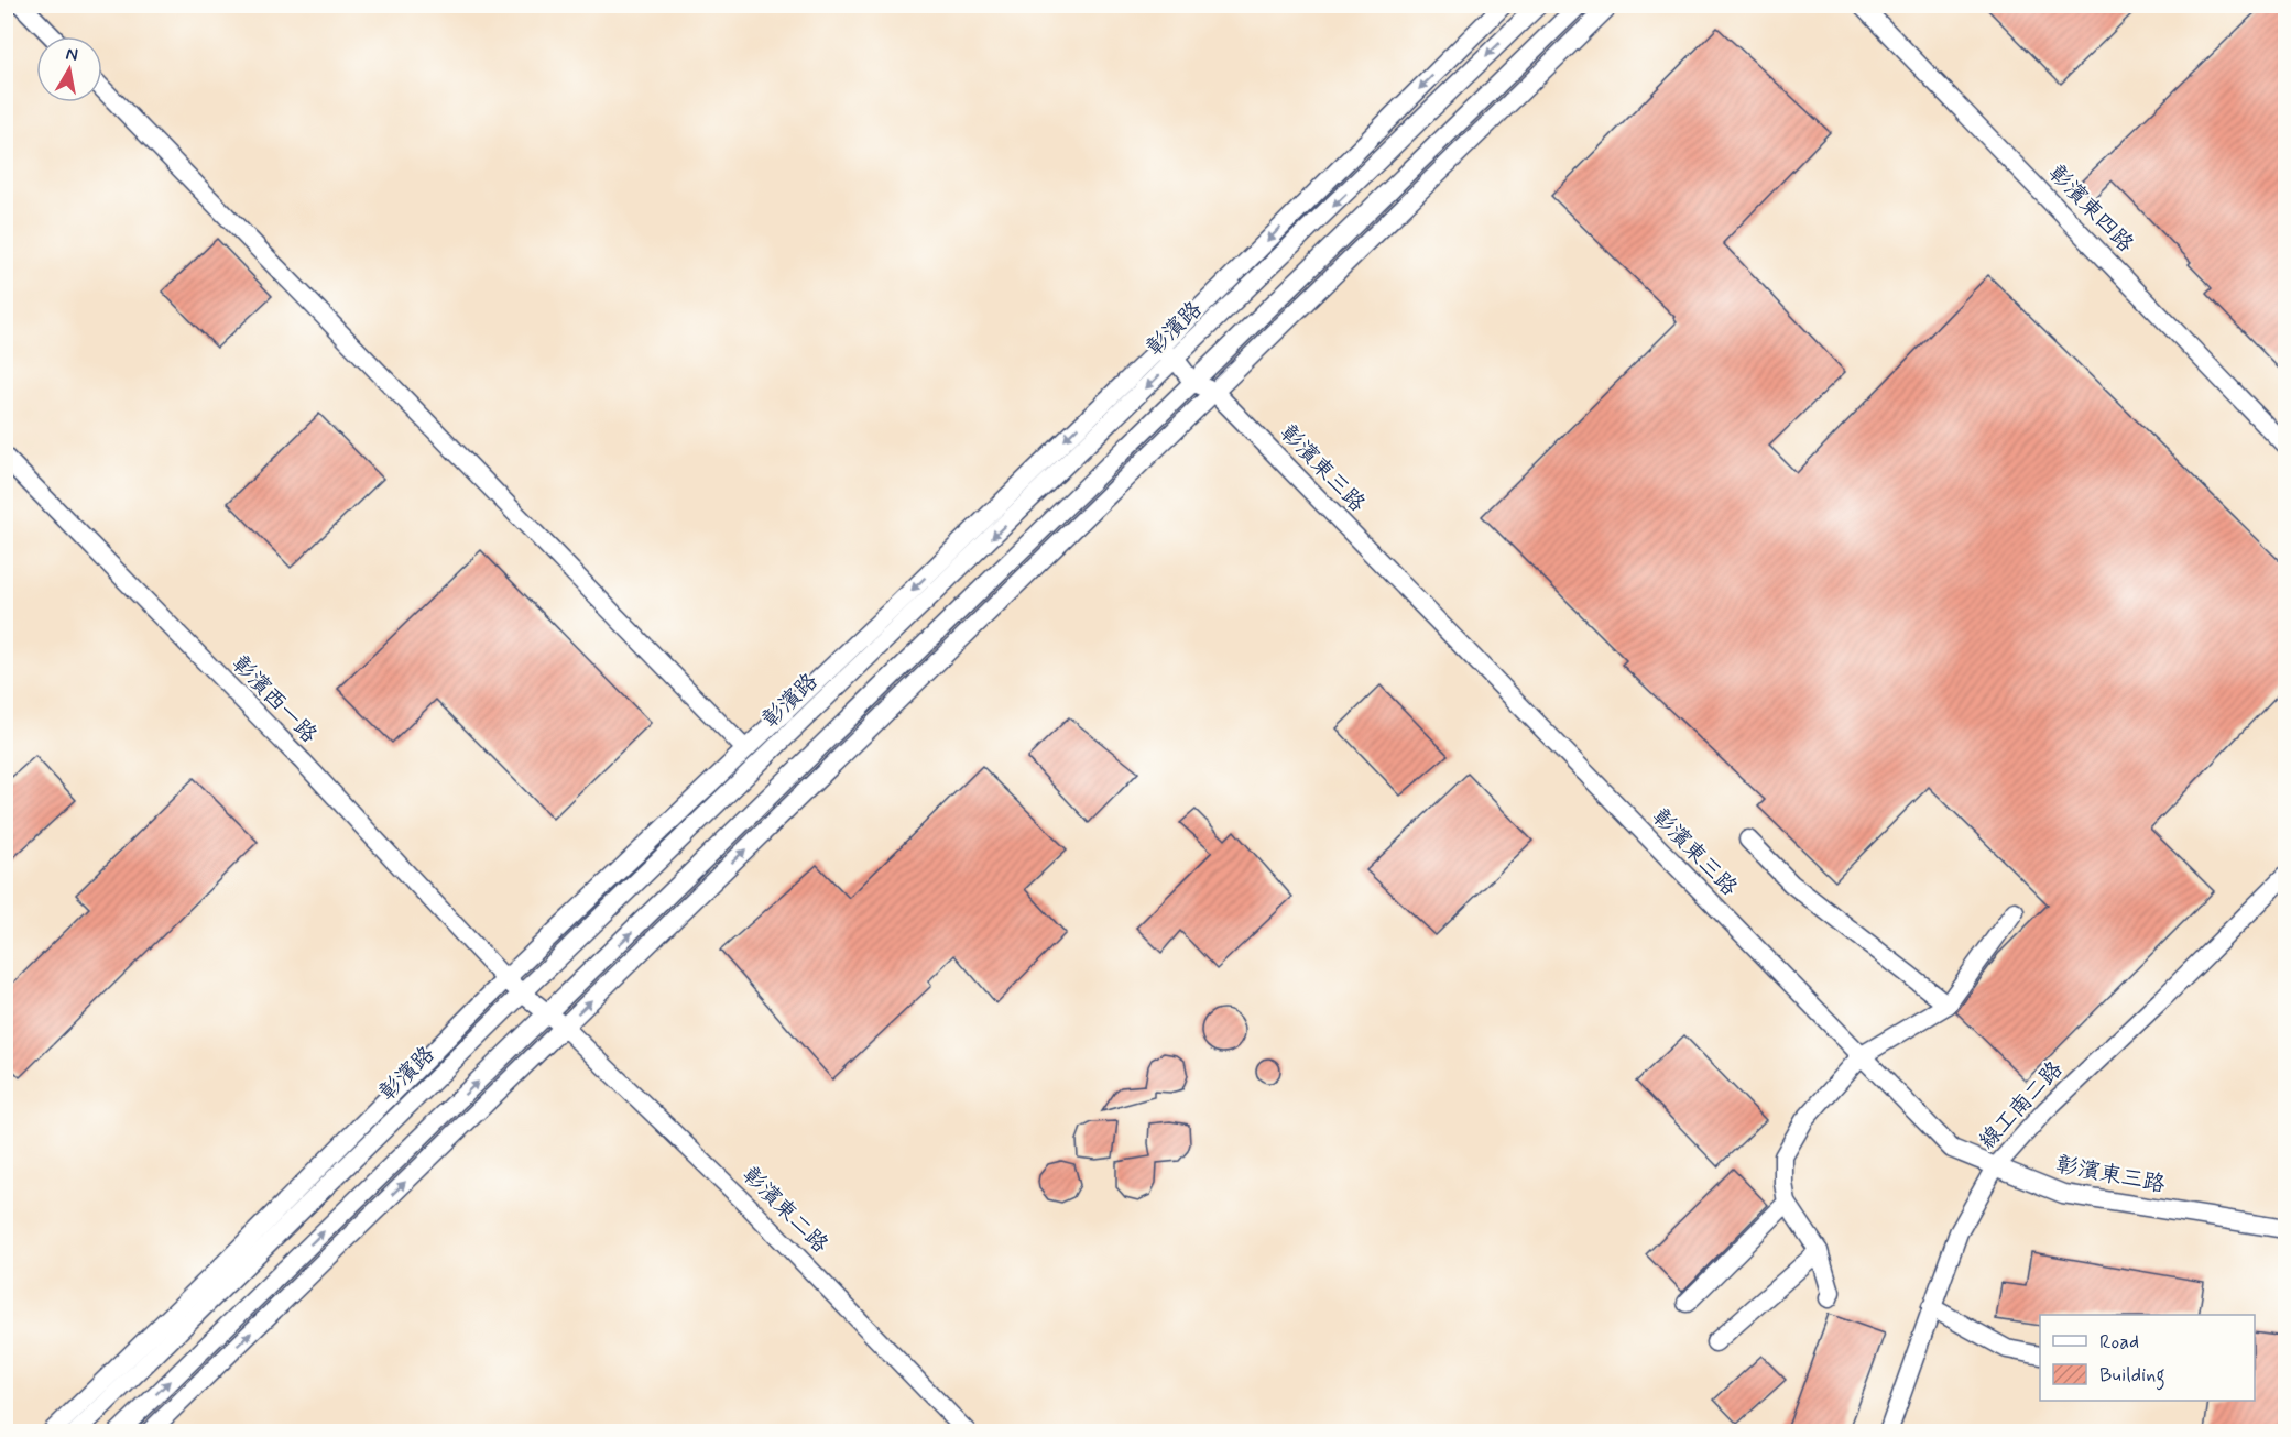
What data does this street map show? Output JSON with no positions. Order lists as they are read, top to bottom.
{
  "streets": {
    "street": [
      "彰濱東四路",
      "彰濱路",
      "彰濱東三路",
      "彰濱西一路",
      "線工南二路",
      "彰濱東二路"
    ]
  },
  "crossings": [
    ["彰濱路", "彰濱東三路"],
    ["彰濱路", "彰濱西一路"],
    ["彰濱路", "彰濱東二路"],
    ["彰濱東三路", "線工南二路"],
    ["彰濱西一路", "彰濱東二路"]
  ],
  "legend": ["Road", "Building"],
  "north": "top"
}
